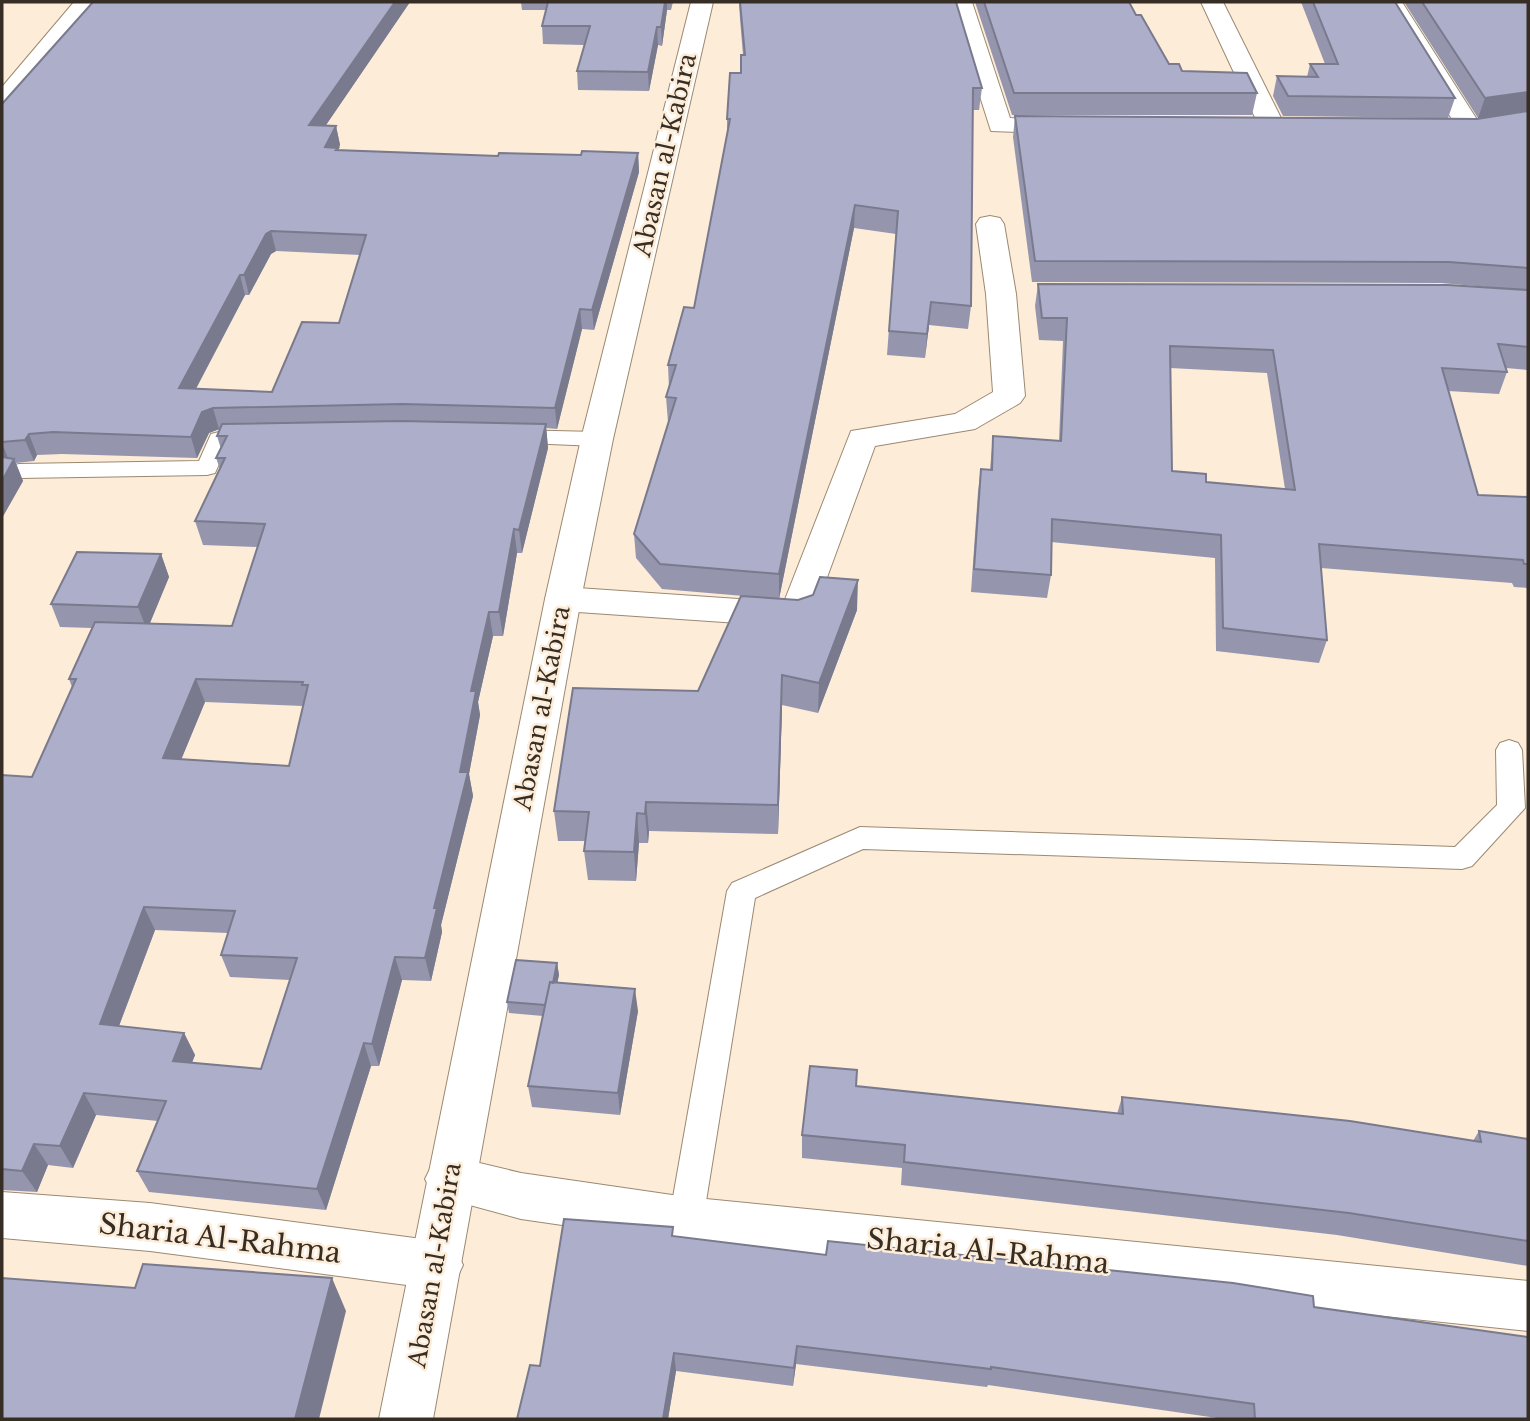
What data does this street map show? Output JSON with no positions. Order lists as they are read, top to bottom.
{
  "streets": {
    "street": ["Abasan al-Kabira", "Sharia Al-Rahma"]
  },
  "crossings": [
    ["Abasan al-Kabira", "Sharia Al-Rahma"]
  ]
}
